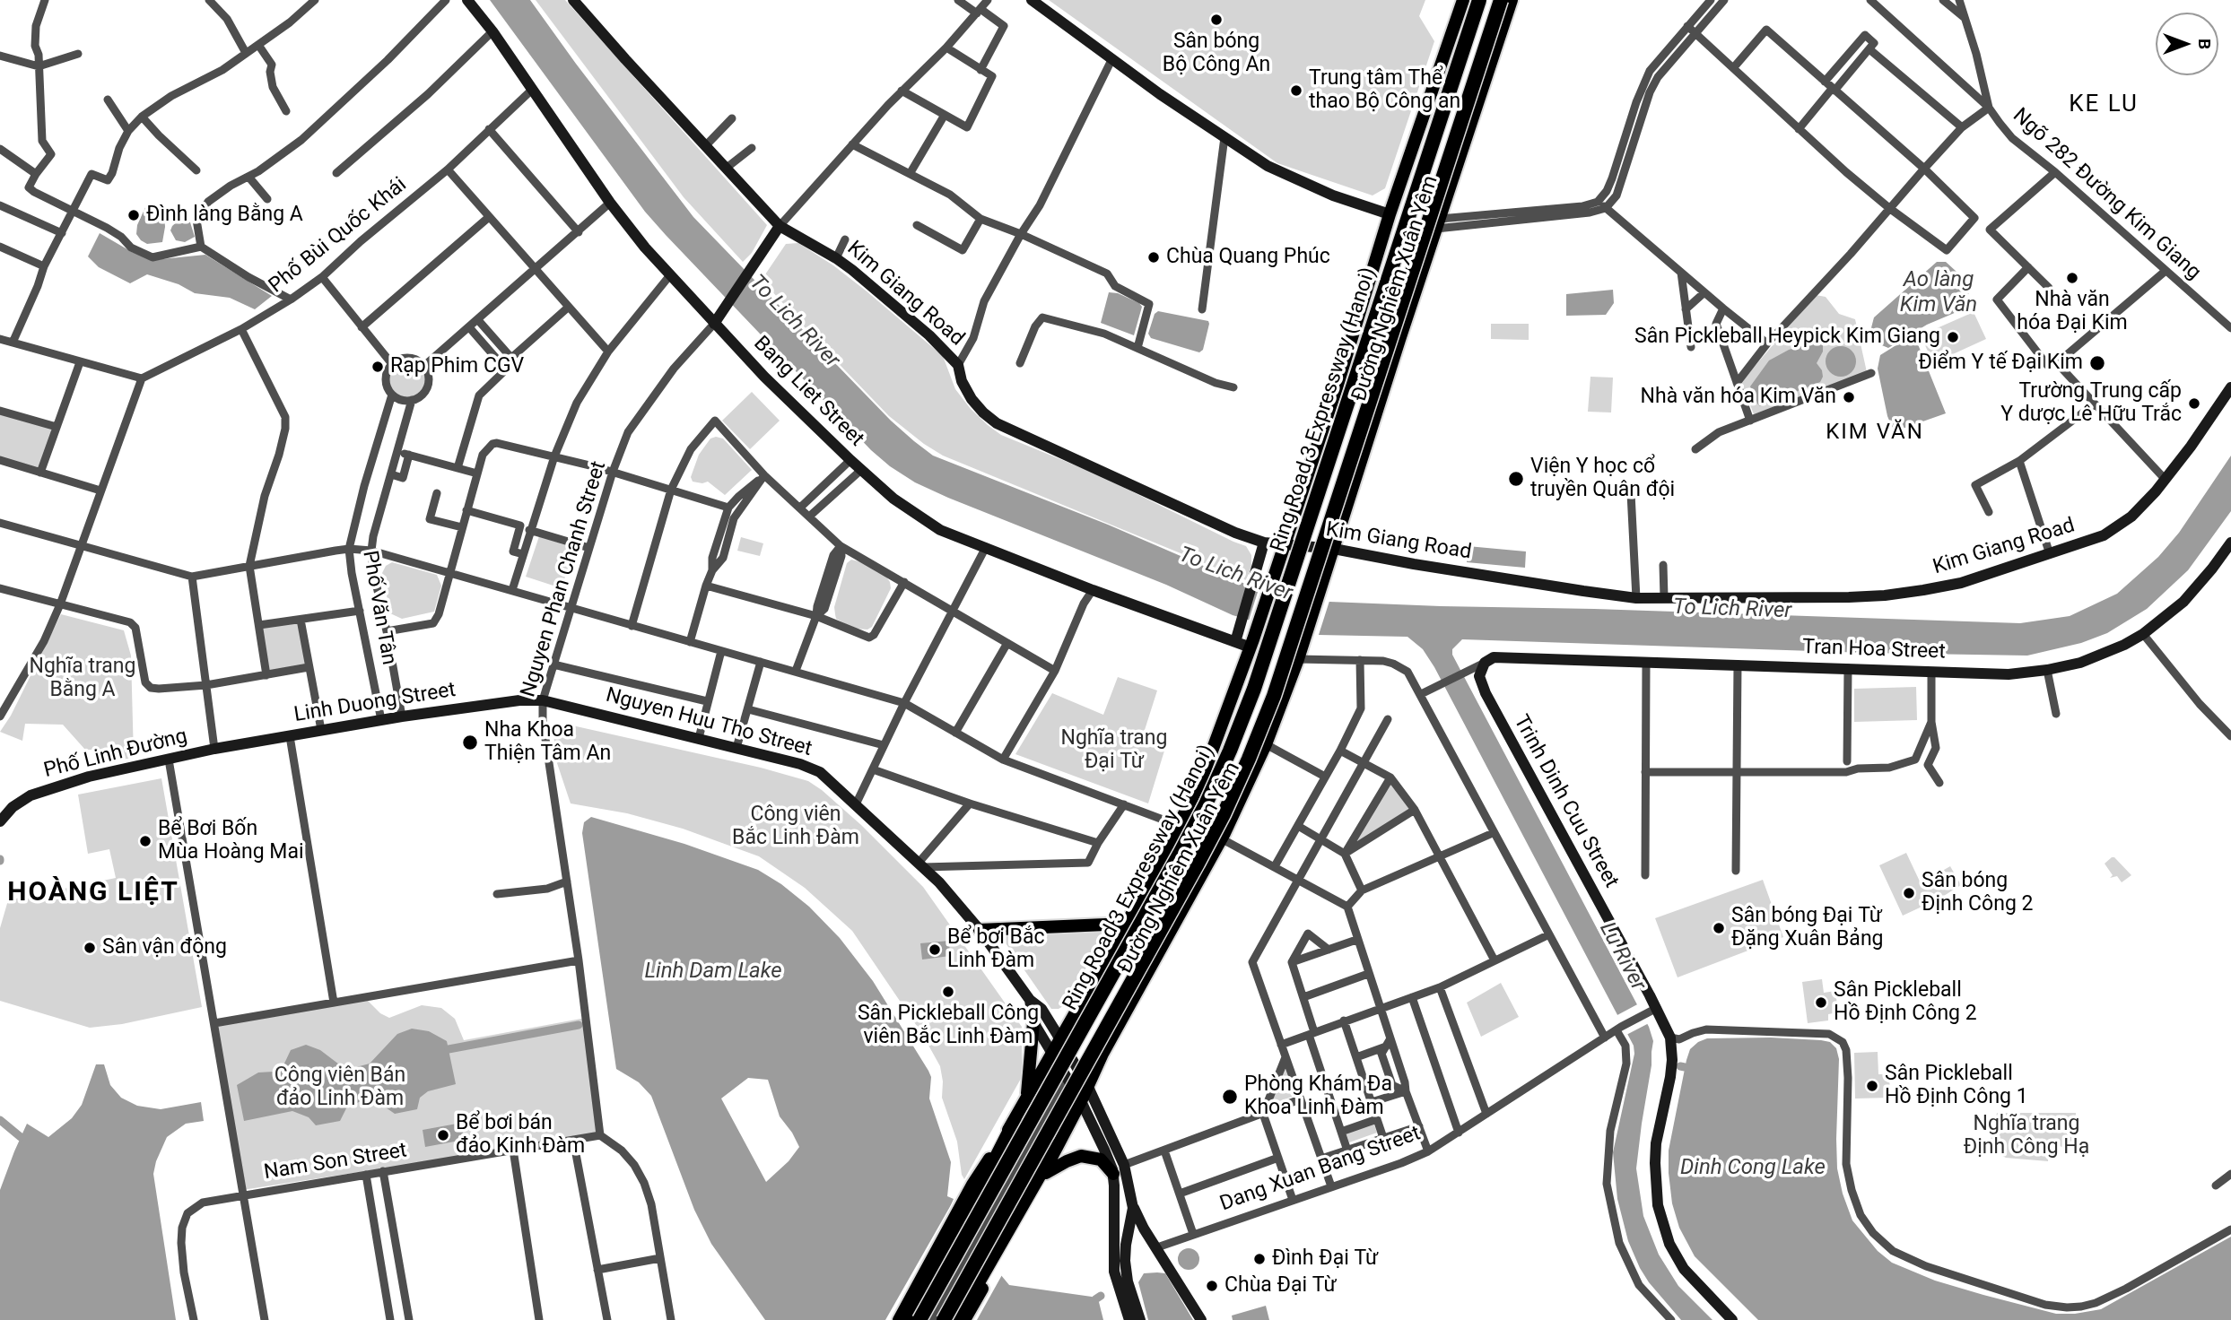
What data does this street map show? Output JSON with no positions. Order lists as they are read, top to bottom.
{
  "streets": {
    "highway": ["Ring Road 3 Expressway (Hanoi)"],
    "main road": [
      "Đường Nghiêm Xuân Yêm",
      "Kim Giang Road",
      "Bang Liet Street",
      "Tran Hoa Street",
      "Linh Duong Street",
      "Nguyen Huu Tho Street",
      "Phố Linh Đường",
      "Trinh Dinh Cuu Street"
    ],
    "street": [
      "Ngõ 282 Đường Kim Giang",
      "Phố Bùi Quốc Khái",
      "Nguyen Phan Chanh Street",
      "Phố Văn Tân",
      "Nam Son Street",
      "Dang Xuan Bang Street"
    ]
  },
  "crossings": [
    ["Phố Bùi Quốc Khái", "Bang Liet Street"],
    ["Đường Nghiêm Xuân Yêm", "Kim Giang Road"],
    ["Đường Nghiêm Xuân Yêm", "Bang Liet Street"],
    ["Đường Nghiêm Xuân Yêm", "Nguyen Huu Tho Street"],
    ["Bang Liet Street", "Nguyen Phan Chanh Street"],
    ["Nguyen Phan Chanh Street", "Linh Duong Street"],
    ["Nguyen Phan Chanh Street", "Nguyen Huu Tho Street"],
    ["Nguyen Phan Chanh Street", "Nam Son Street"],
    ["Phố Văn Tân", "Linh Duong Street"],
    ["Tran Hoa Street", "Trinh Dinh Cuu Street"],
    ["Linh Duong Street", "Nguyen Huu Tho Street"],
    ["Linh Duong Street", "Phố Linh Đường"],
    ["Trinh Dinh Cuu Street", "Dang Xuan Bang Street"]
  ],
  "districts": ["KE LU", "KIM VĂN", "HOÀNG LIỆT"],
  "water": [
    "Ao làng Kim Văn",
    "To Lich River",
    "Lu River",
    "Linh Dam Lake",
    "Dinh Cong Lake"
  ],
  "parks": [
    "Nghĩa trang Bằng A",
    "Nghĩa trang Đại Từ",
    "Công viên Bắc Linh Đàm",
    "Công viên Bán đảo Linh Đàm",
    "Nghĩa trang Định Công Hạ"
  ],
  "places": [
    "Sân bóng Bộ Công An",
    "Trung tâm Thể thao Bộ Công an",
    "Đình làng Bằng A",
    "Chùa Quang Phúc",
    "Nhà văn hóa Đại Kim",
    "Sân Pickleball Heypick Kim Giang",
    "Điểm Y tế Đại Kim",
    "Rạp Phim CGV",
    "Nhà văn hóa Kim Văn",
    "Trường Trung cấp Y dược Lê Hữu Trắc",
    "Viện Y học cổ truyền Quân đội",
    "Nha Khoa Thiện Tâm An",
    "Bể Bơi Bốn Mùa Hoàng Mai",
    "Sân bóng Định Công 2",
    "Sân bóng Đại Từ Đặng Xuân Bảng",
    "Sân vận động",
    "Bể bơi Bắc Linh Đàm",
    "Sân Pickleball Công viên Bắc Linh Đàm",
    "Sân Pickleball Hồ Định Công 2",
    "Sân Pickleball Hồ Định Công 1",
    "Phòng Khám Đa Khoa Linh Đàm",
    "Bể bơi bán đảo Kinh Đàm",
    "Đình Đại Từ",
    "Chùa Đại Từ"
  ],
  "north": "right"
}
